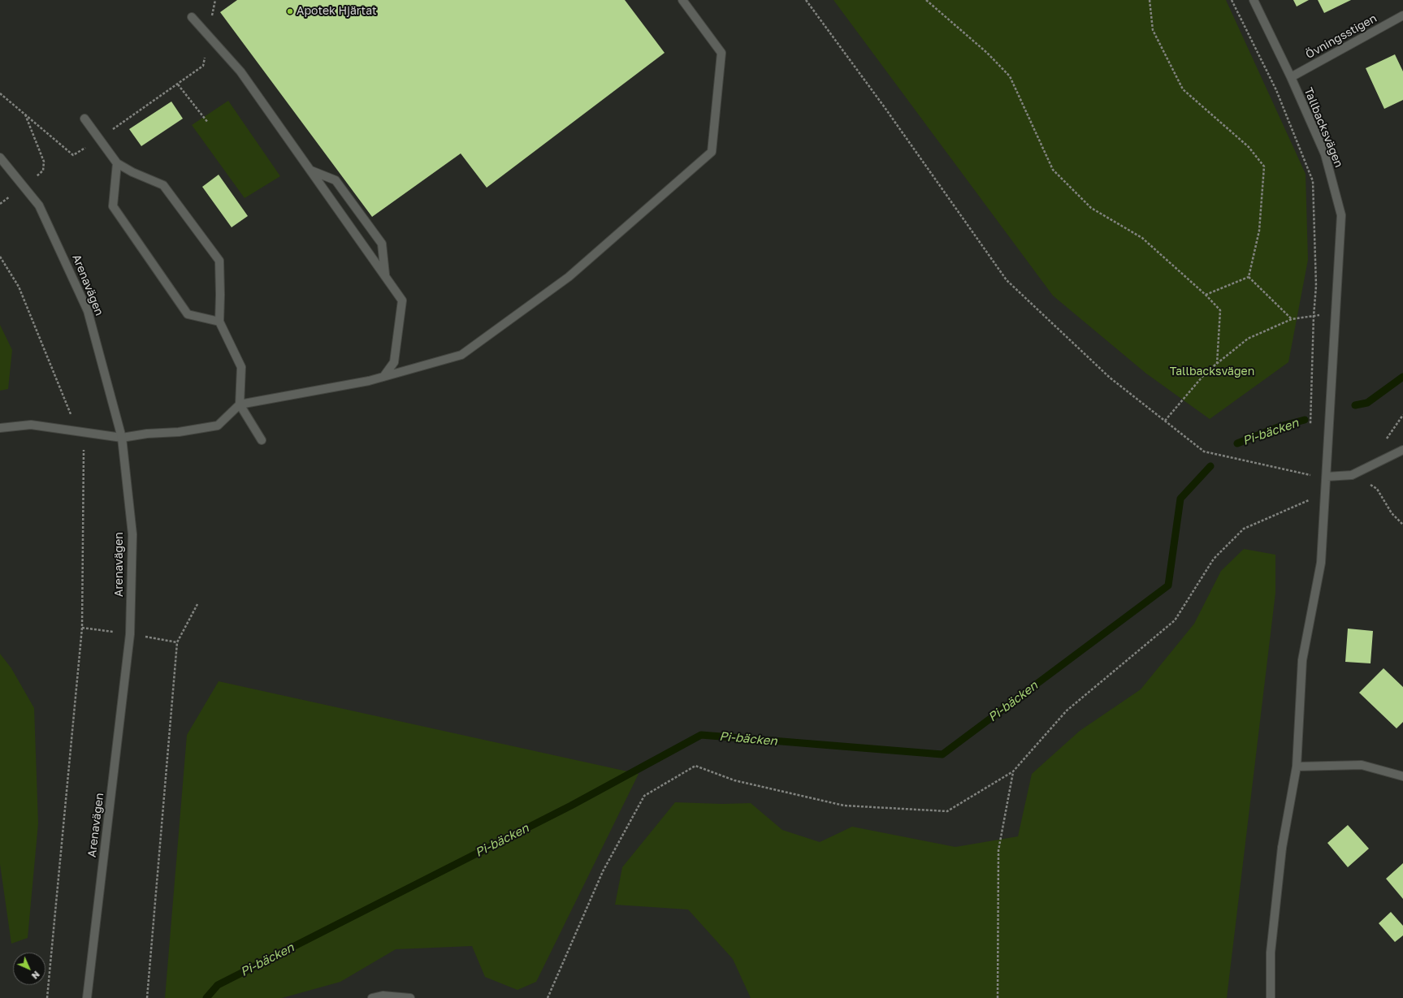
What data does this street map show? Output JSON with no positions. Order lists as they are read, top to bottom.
{
  "streets": {
    "street": ["Övningsstigen", "Tallbacksvägen", "Arenavägen"]
  },
  "crossings": [
    ["Övningsstigen", "Tallbacksvägen"]
  ],
  "water": ["Pi-bäcken"],
  "parks": ["Tallbacksvägen"],
  "places": ["Apotek Hjärtat"],
  "north": "bottom right"
}
